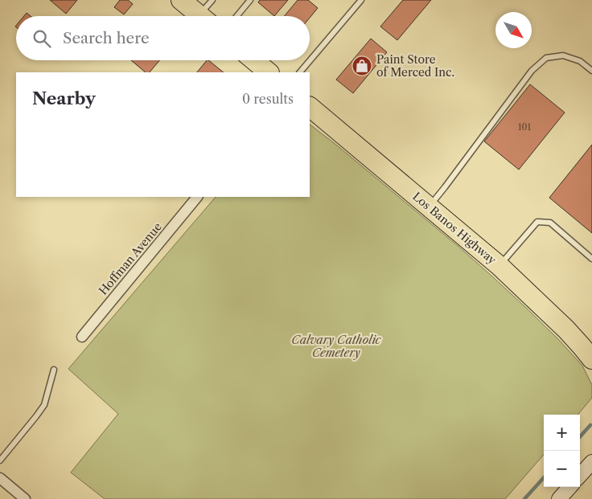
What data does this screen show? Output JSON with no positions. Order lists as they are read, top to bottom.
{
  "streets": {
    "highway": ["Los Banos Highway"],
    "street": ["Hoffman Avenue"]
  },
  "parks": ["Calvary Catholic Cemetery"],
  "places": {
    "shop": ["Paint Store of Merced Inc."]
  },
  "house_numbers": ["101"],
  "north": "bottom right",
  "page": {
    "search": "Search here",
    "heading": ["Nearby", "0 results"],
    "map_buttons": ["+", "−"]
  }
}
